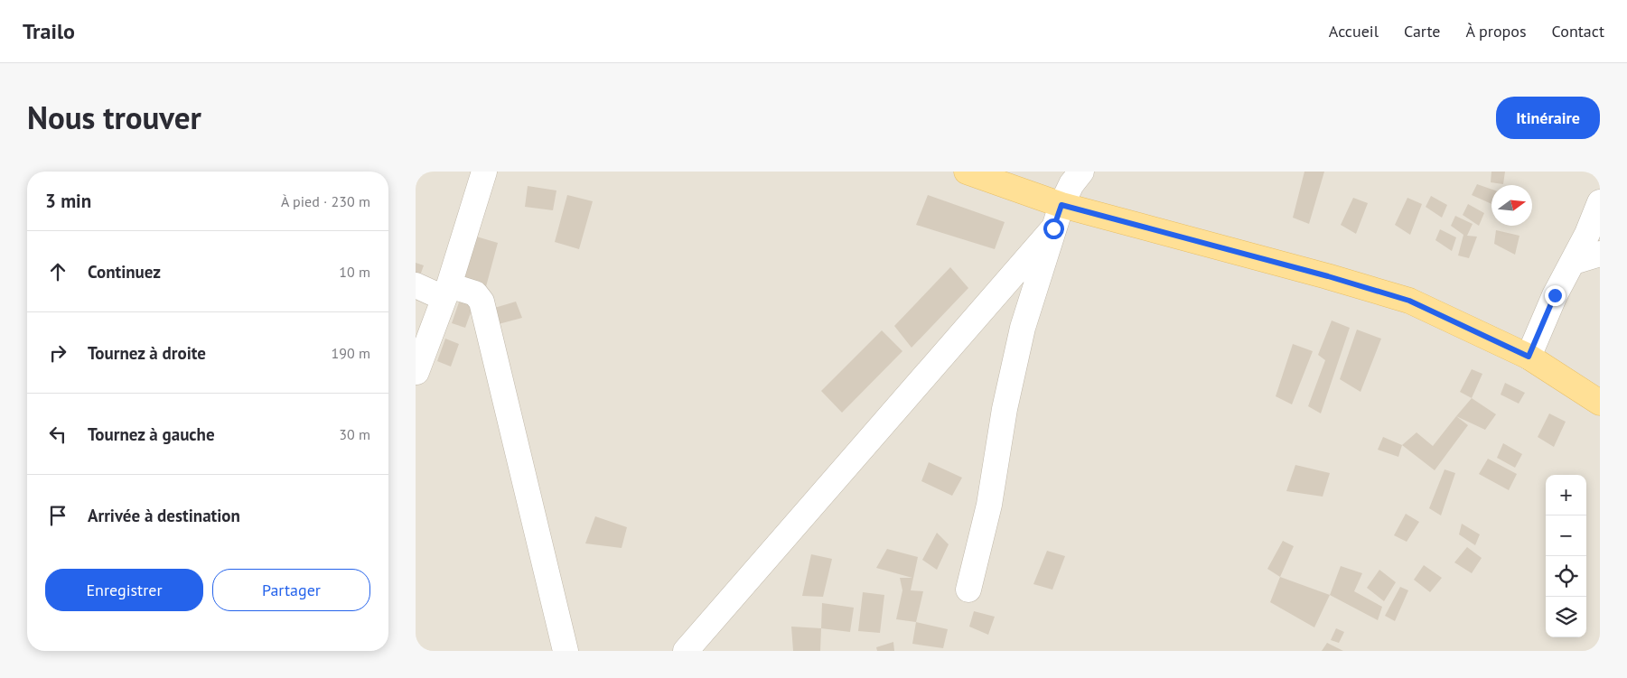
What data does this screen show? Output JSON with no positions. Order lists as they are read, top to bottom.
{
  "north": "right",
  "page": {
    "header": "Trailo",
    "nav": [
      "Accueil",
      "Carte",
      "À propos",
      "Contact"
    ],
    "title": "Nous trouver",
    "buttons": [
      "Itinéraire",
      ["Enregistrer", "Partager"]
    ],
    "heading": ["3 min", "À pied · 230 m"],
    "list": [
      ["Continuez", "10 m"],
      ["Tournez à droite", "190 m"],
      ["Tournez à gauche", "30 m"],
      "Arrivée à destination"
    ],
    "map_buttons": ["+", "−"]
  }
}
